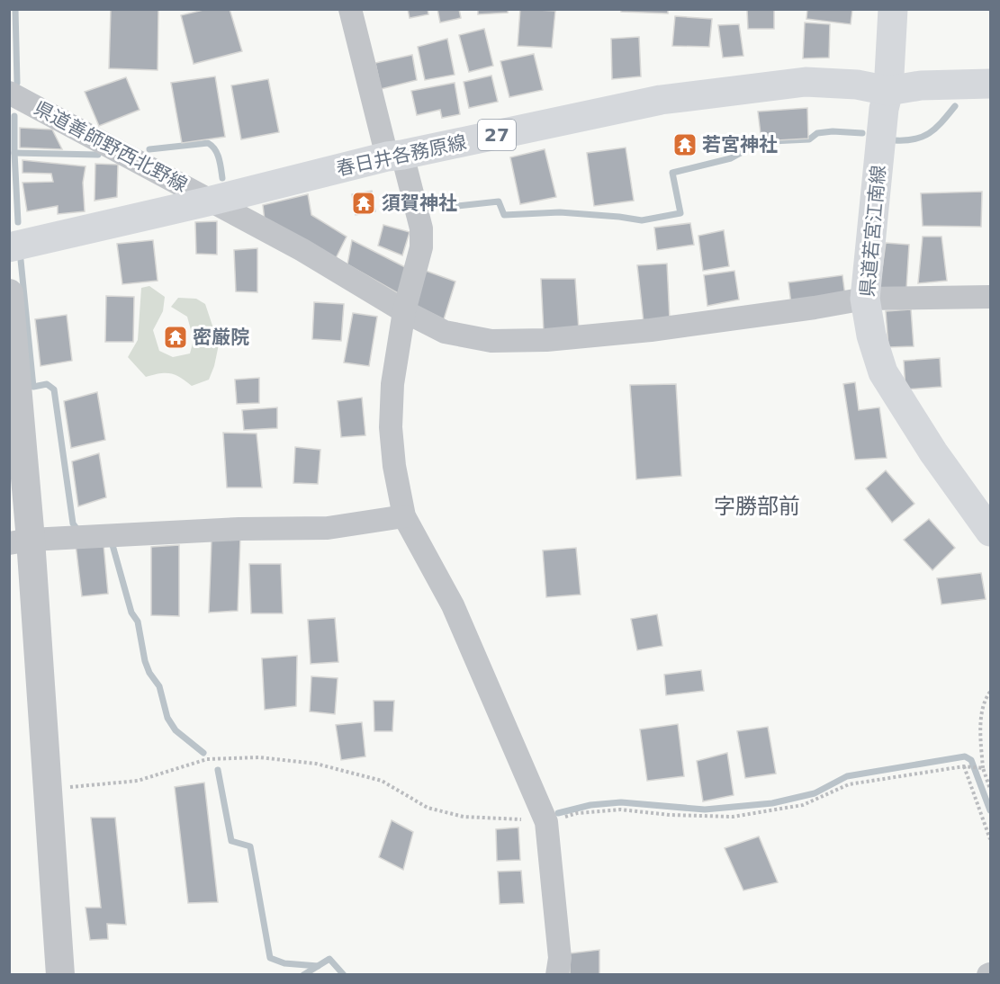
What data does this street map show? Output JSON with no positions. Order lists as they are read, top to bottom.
{
  "streets": {
    "main road": ["27", "春日井各務原線", "県道若宮江南線"],
    "street": ["県道善師野西北野線"]
  },
  "crossings": [
    ["県道善師野西北野線", "春日井各務原線"],
    ["県道善師野西北野線", "県道若宮江南線"],
    ["春日井各務原線", "県道若宮江南線"]
  ],
  "districts": ["字勝部前"],
  "places": {
    "temple": ["若宮神社", "須賀神社", "密厳院"]
  }
}
